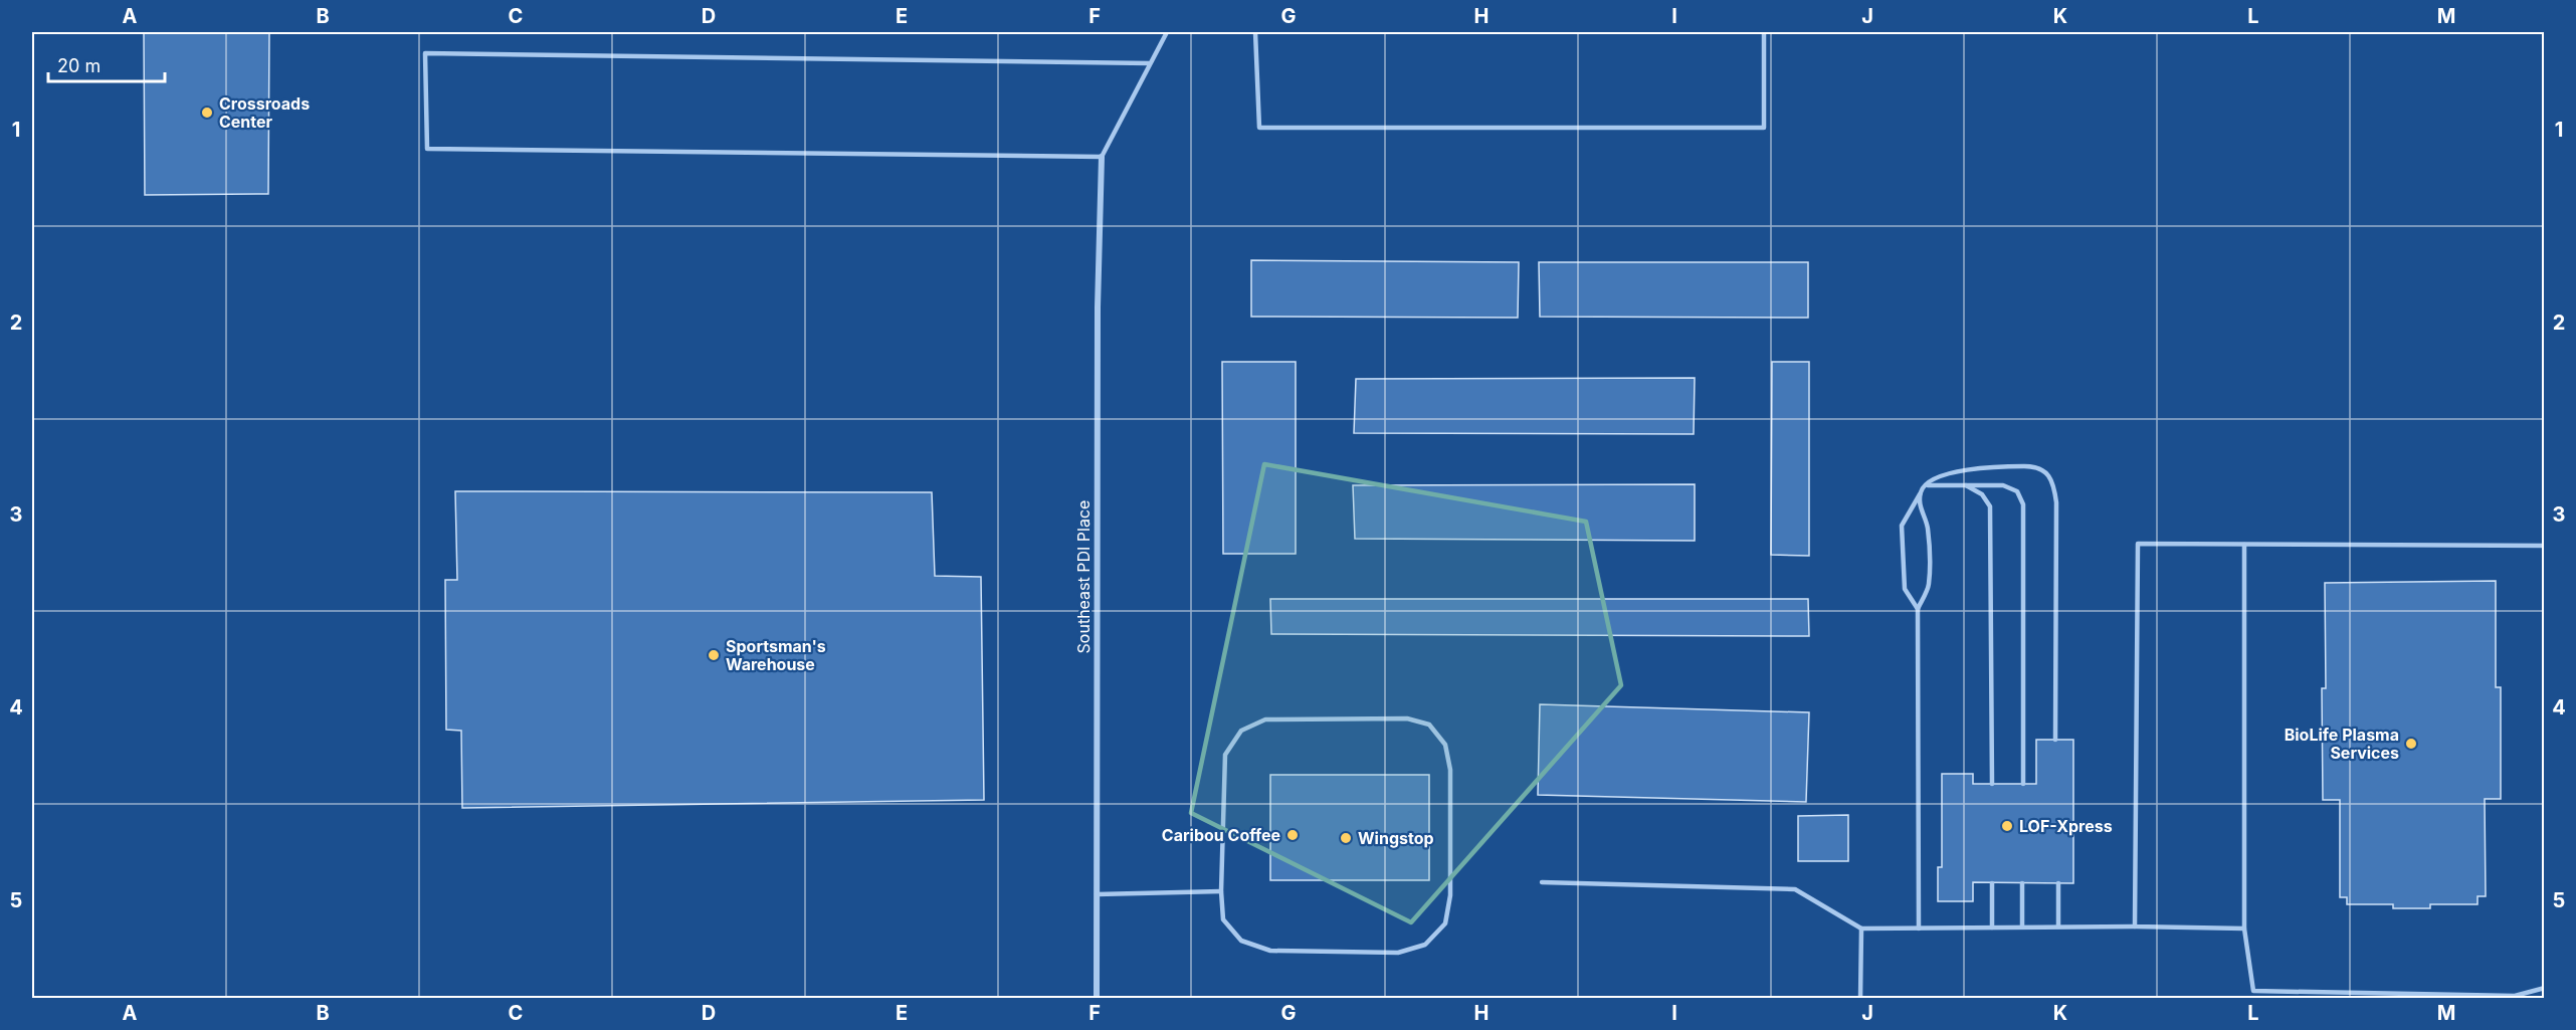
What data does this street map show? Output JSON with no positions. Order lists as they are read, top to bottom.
{
  "streets": {
    "street": ["Southeast PDI Place"]
  },
  "places": [
    "Crossroads Center",
    "Sportsman's Warehouse",
    "BioLife Plasma Services",
    "LOF-Xpress",
    "Caribou Coffee",
    "Wingstop"
  ],
  "scale_bar": "20 m",
  "grid": {
    "columns": [
      "A",
      "B",
      "C",
      "D",
      "E",
      "F",
      "G",
      "H",
      "I",
      "J",
      "K",
      "L",
      "M"
    ],
    "rows": [
      "1",
      "2",
      "3",
      "4",
      "5"
    ]
  }
}
